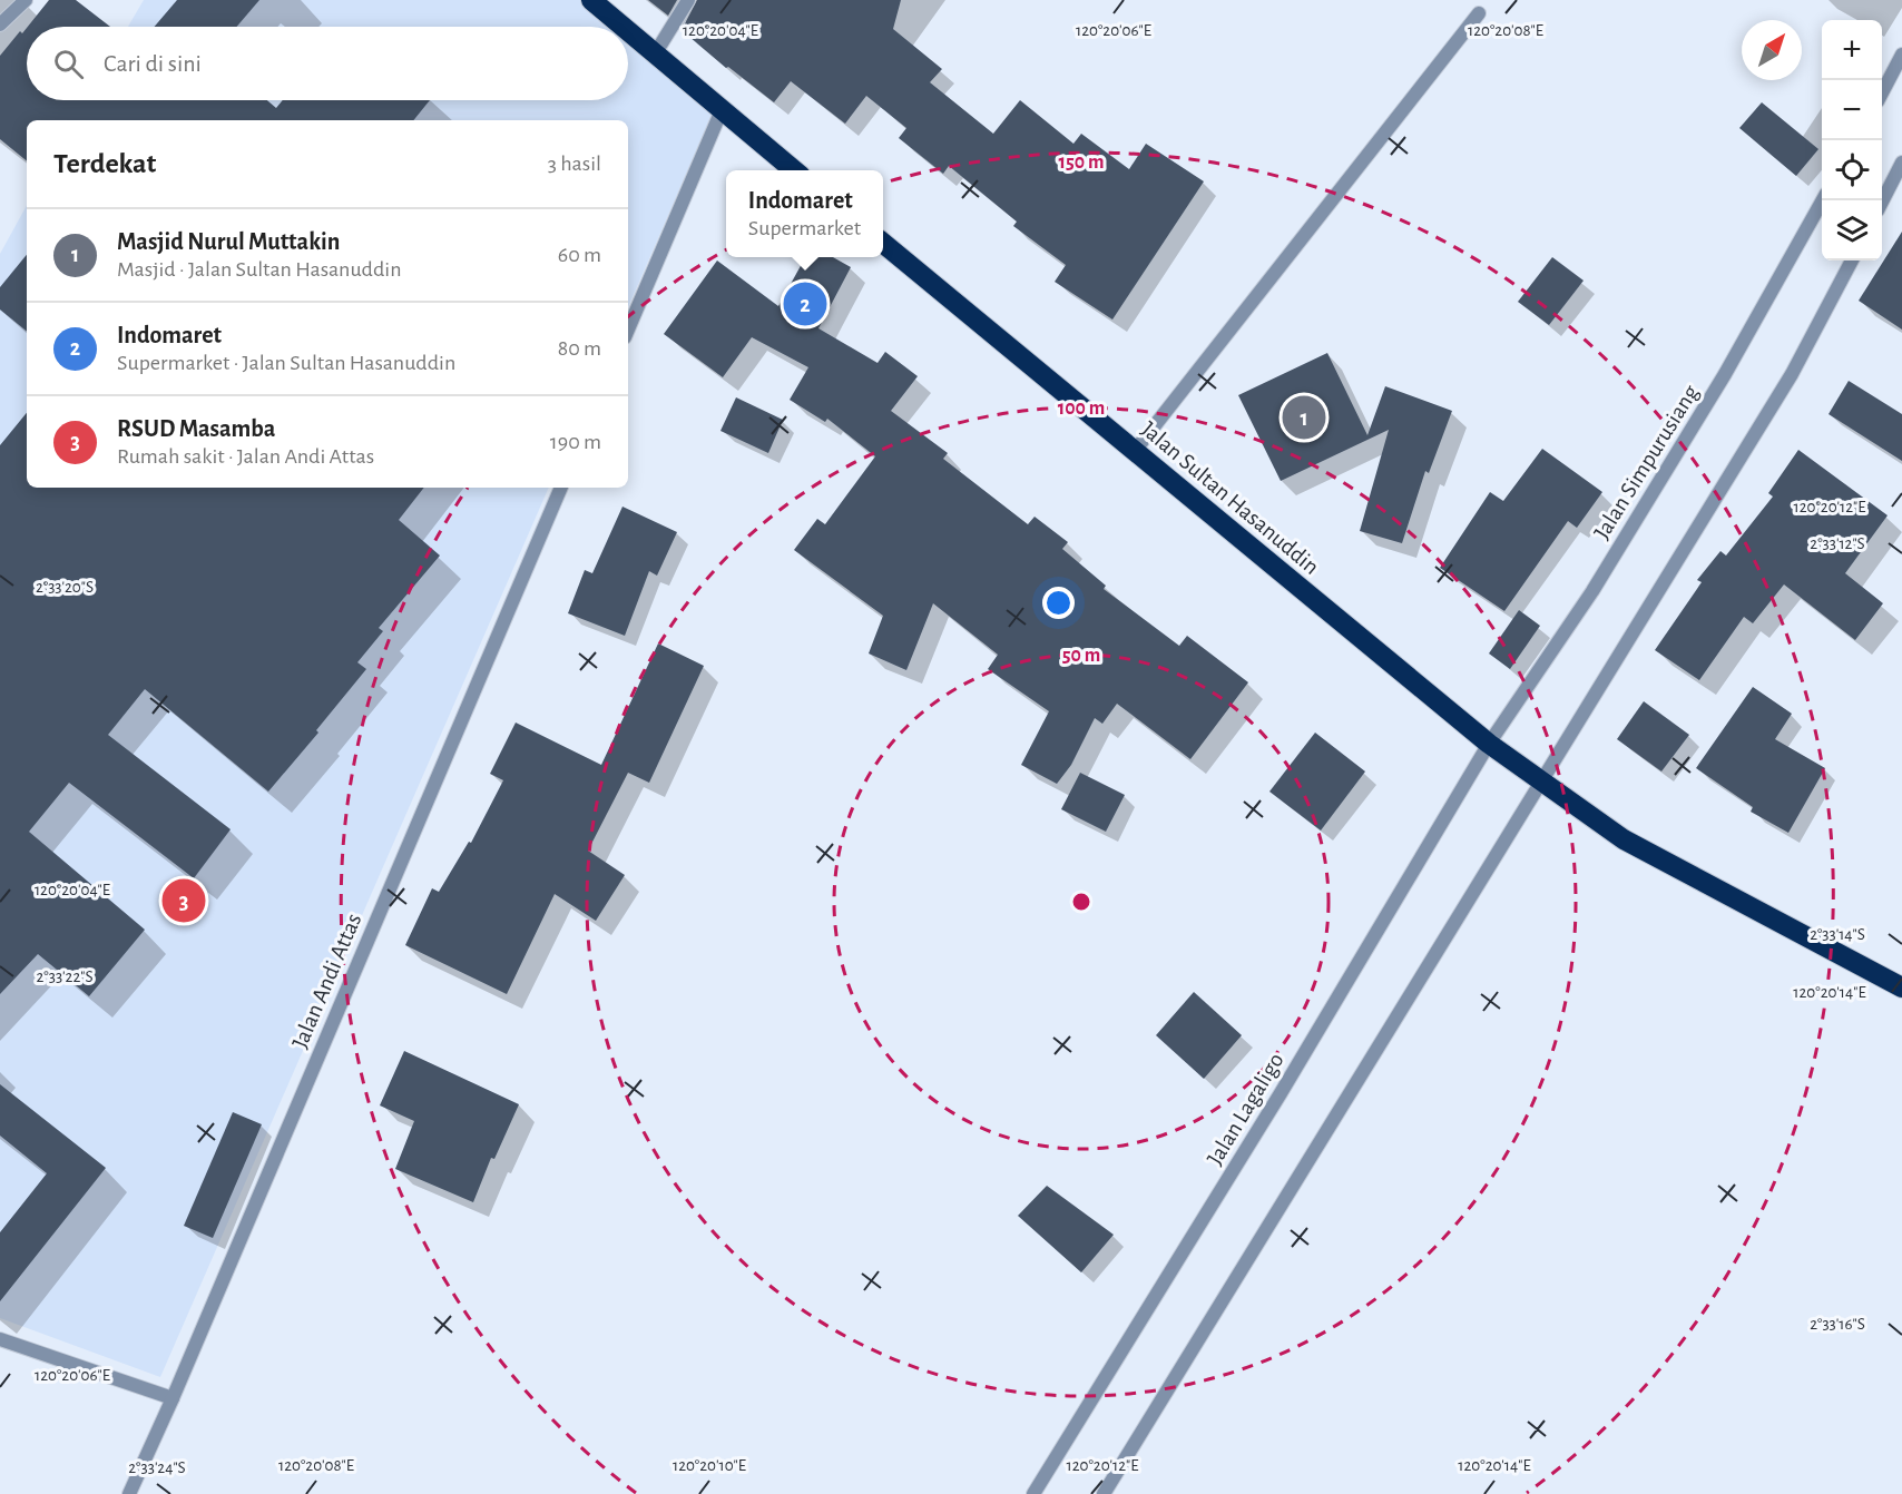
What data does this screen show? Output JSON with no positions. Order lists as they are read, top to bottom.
{
  "streets": {
    "highway": ["Jalan Sultan Hasanuddin"],
    "street": ["Jalan Simpurusiang", "Jalan Andi Attas", "Jalan Lagaligo"]
  },
  "crossings": [
    ["Jalan Simpurusiang", "Jalan Sultan Hasanuddin"],
    ["Jalan Simpurusiang", "Jalan Lagaligo"],
    ["Jalan Sultan Hasanuddin", "Jalan Lagaligo"]
  ],
  "north": "top right",
  "page": {
    "map_buttons": ["+", "−"],
    "search": "Cari di sini",
    "heading": ["Terdekat", "3 hasil"],
    "popup": ["Indomaret", "Supermarket"],
    "list": [
      {
        "mark": "1",
        "name": "Masjid Nurul Muttakin",
        "note": "Masjid · Jalan Sultan Hasanuddin",
        "value": "60 m"
      },
      {
        "mark": "2",
        "name": "Indomaret",
        "note": "Supermarket · Jalan Sultan Hasanuddin",
        "value": "80 m"
      },
      {
        "mark": "3",
        "name": "RSUD Masamba",
        "note": "Rumah sakit · Jalan Andi Attas",
        "value": "190 m"
      }
    ],
    "pins": ["2", "1", "3"]
  },
  "coordinates": [
    "120°20'06\"E",
    "120°20'08\"E",
    "120°20'04\"E",
    "120°20'12\"E",
    "2°33'12\"S",
    "2°33'20\"S",
    "2°33'14\"S",
    "2°33'22\"S",
    "120°20'14\"E",
    "2°33'16\"S",
    "120°20'10\"E",
    "2°33'24\"S"
  ],
  "rings": ["150 m", "100 m", "50 m"]
}
